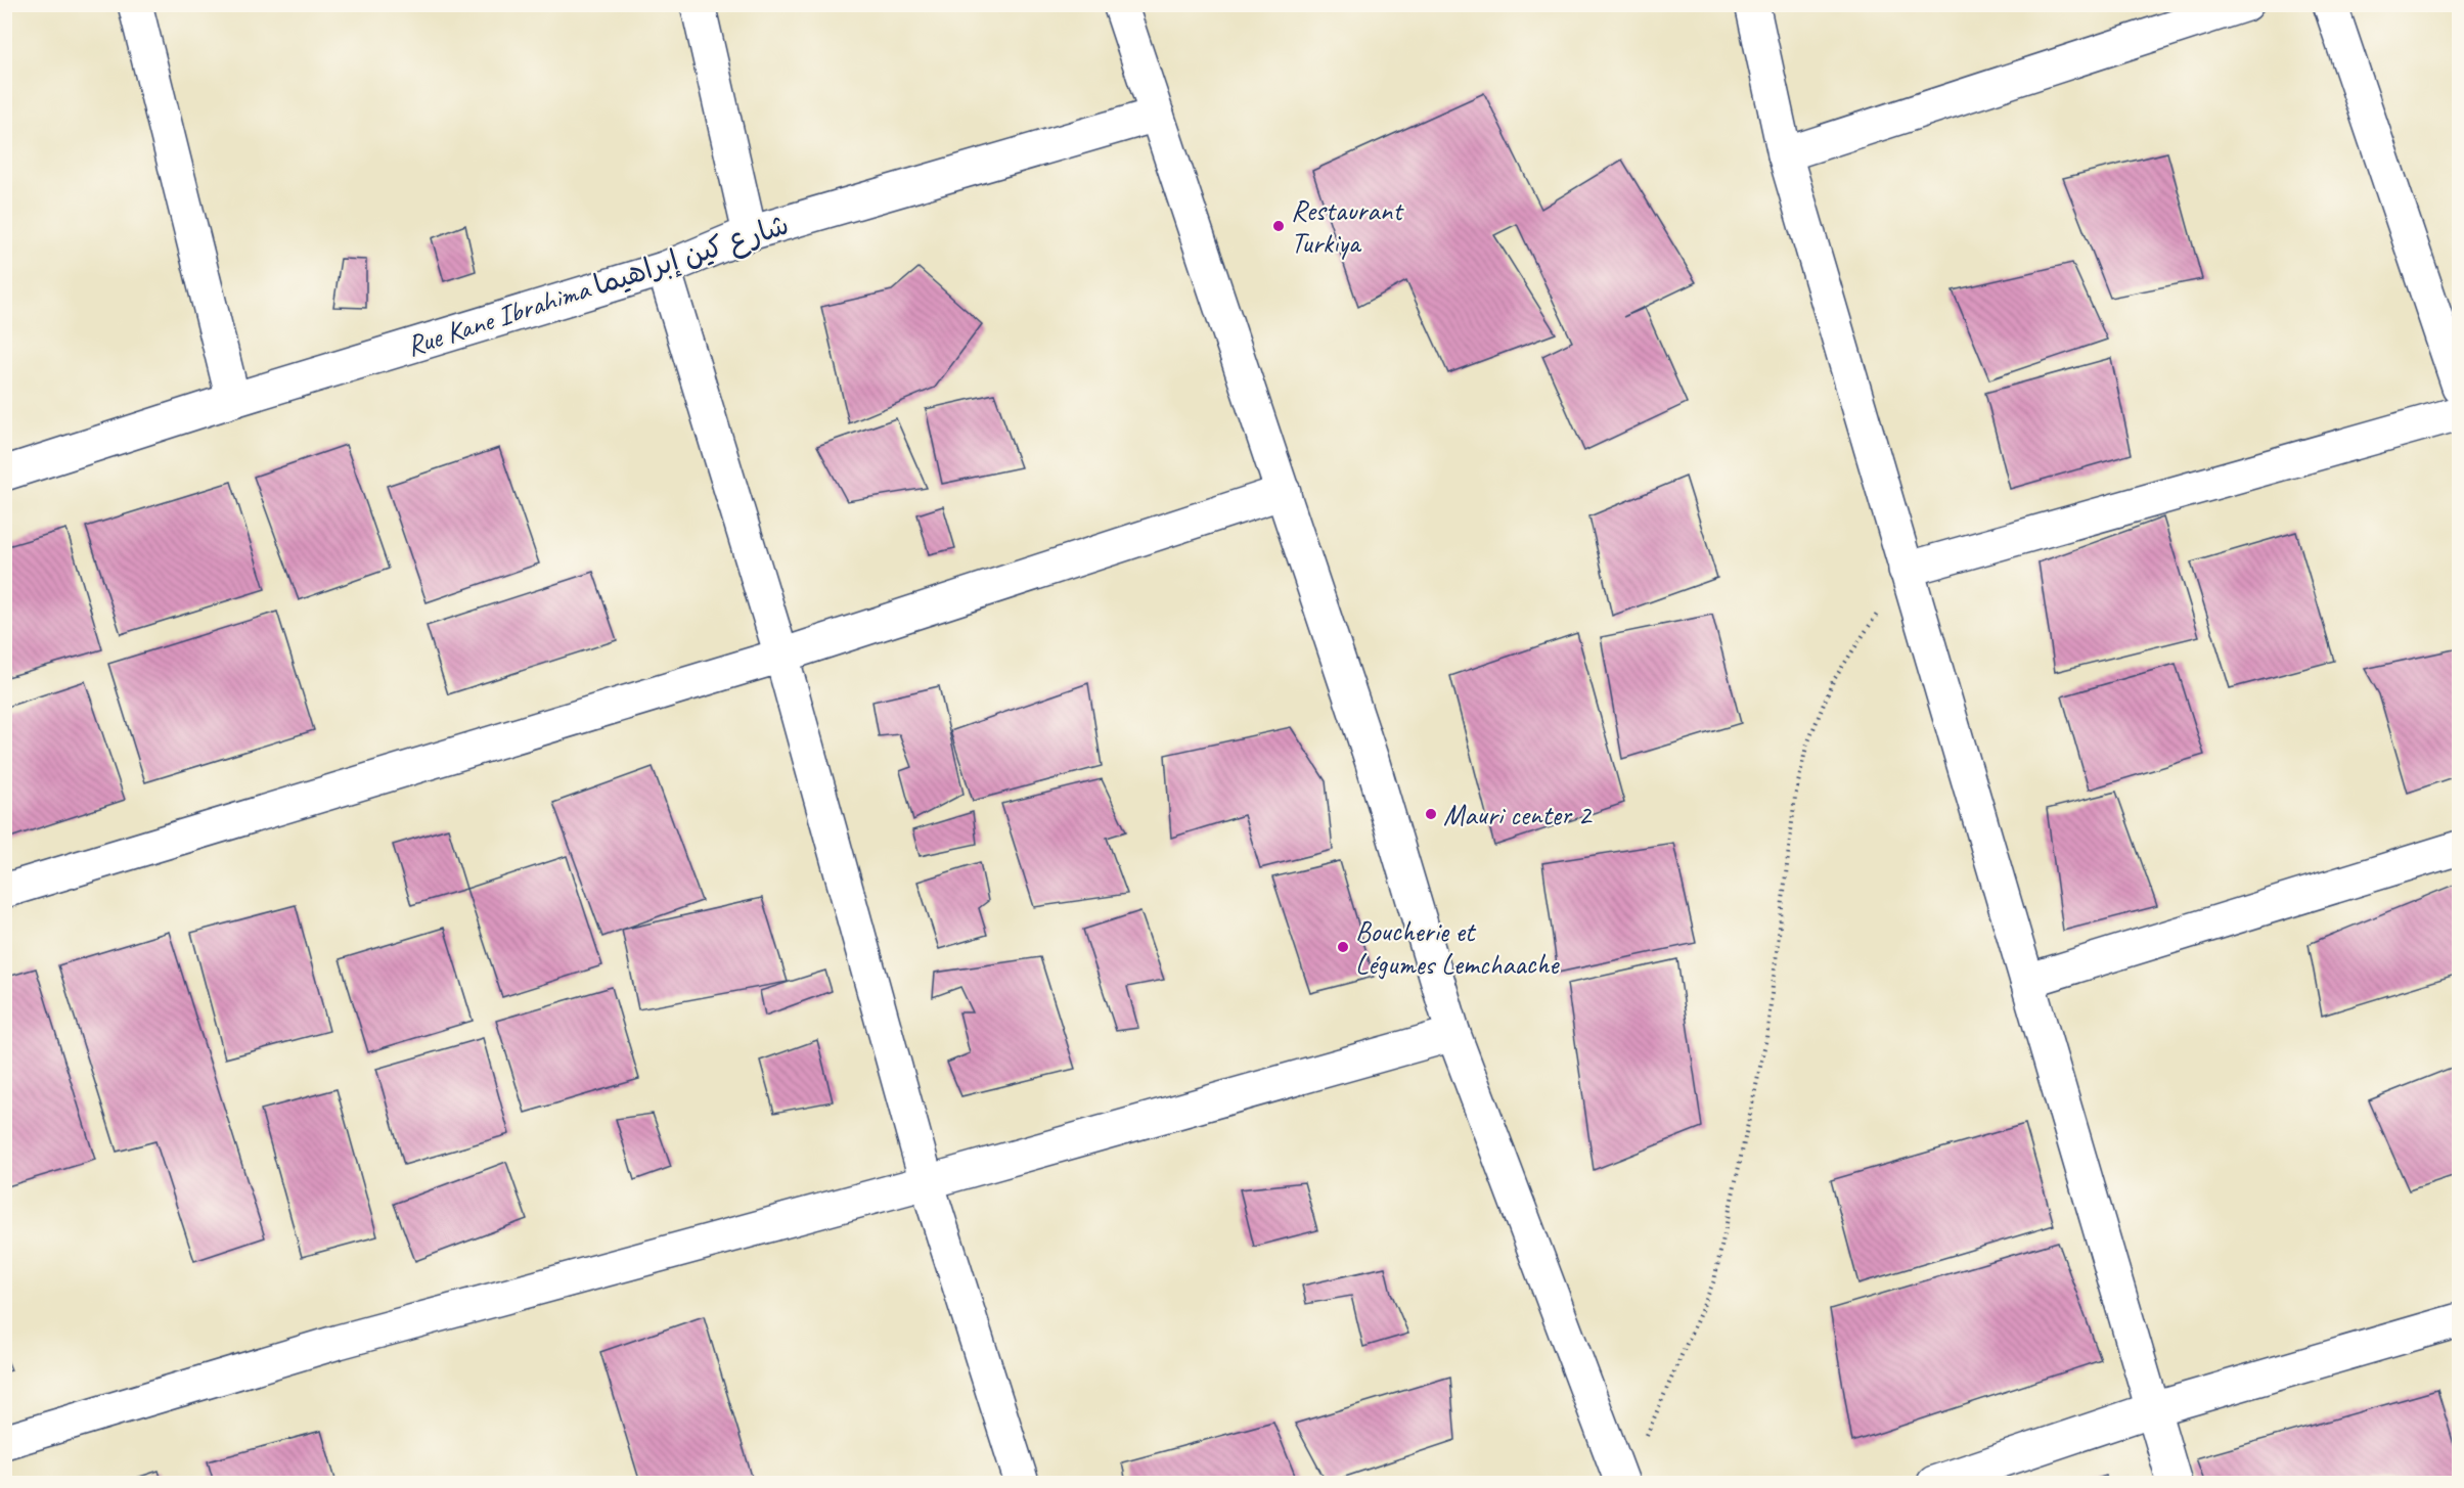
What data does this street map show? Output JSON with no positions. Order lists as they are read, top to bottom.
{
  "streets": {
    "street": ["Rue Kane Ibrahima شارع كين إبراهيما"]
  },
  "places": ["Restaurant Turkiya", "Mauri center 2", "Boucherie et Légumes Lemchaache"]
}
